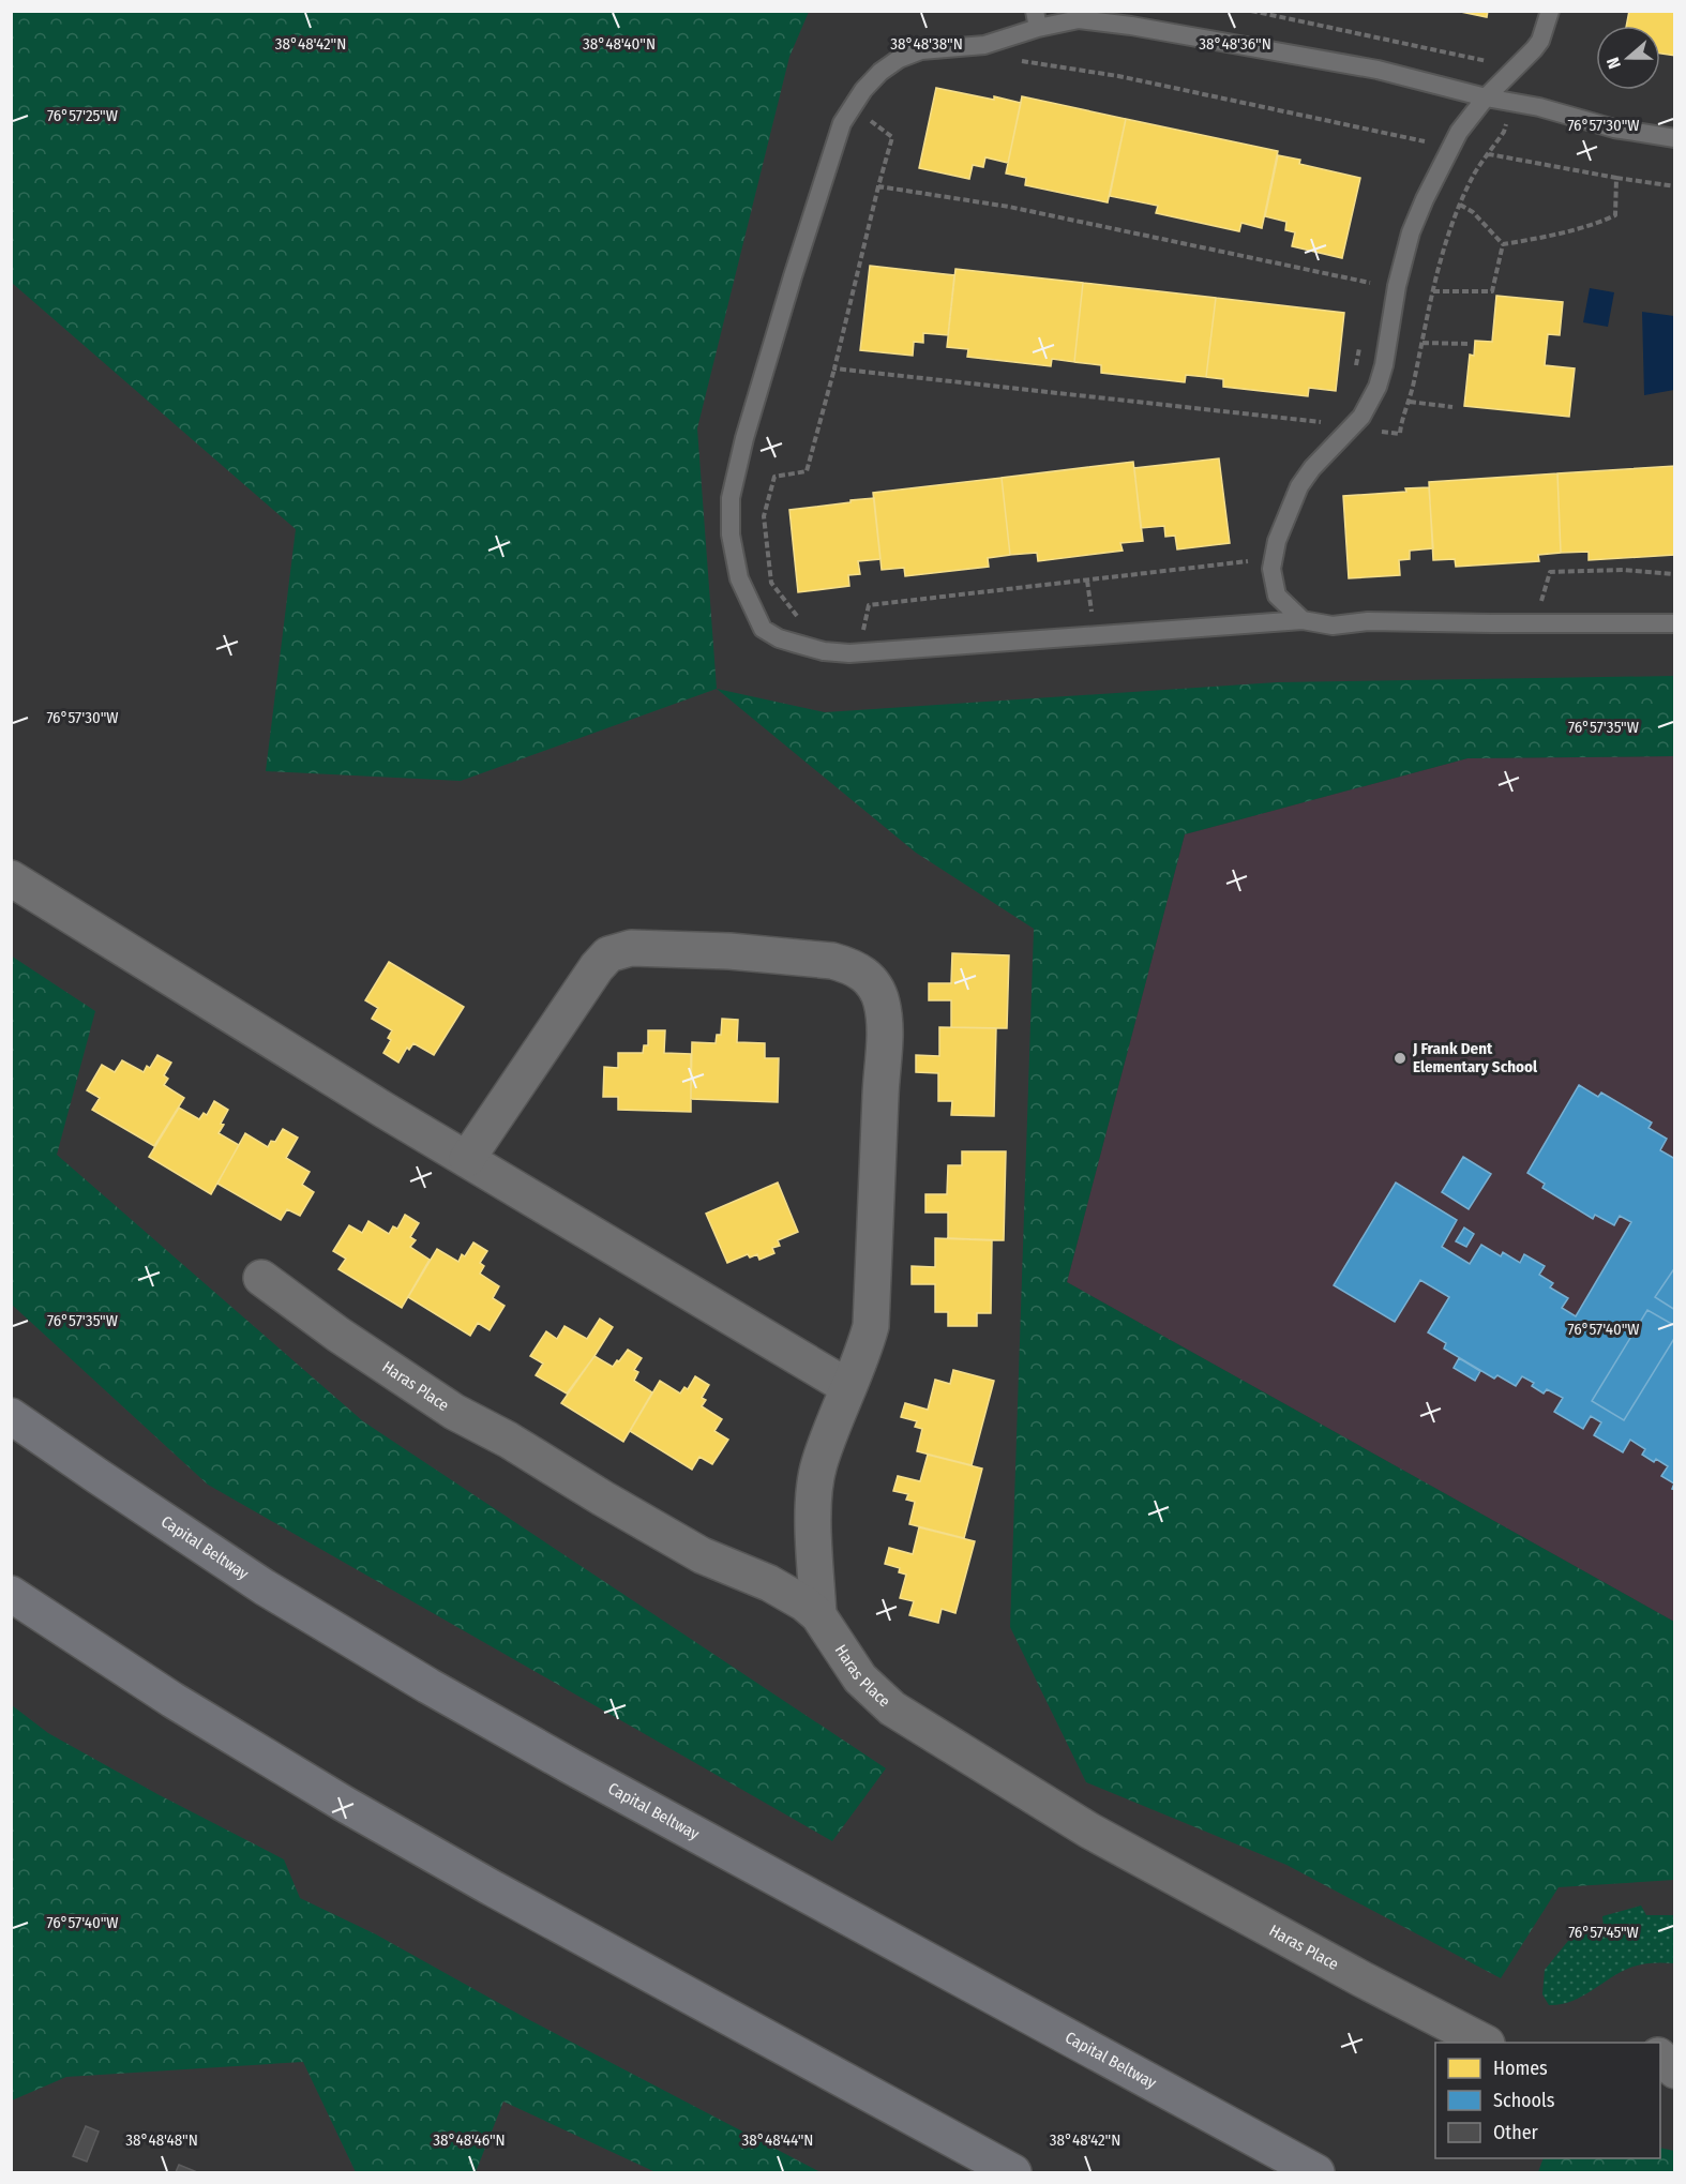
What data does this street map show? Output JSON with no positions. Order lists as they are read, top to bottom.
{
  "streets": {
    "highway": ["Capital Beltway"],
    "street": ["Haras Place"]
  },
  "places": ["J Frank Dent Elementary School"],
  "legend": ["Homes", "Schools", "Other"],
  "north": "left",
  "coordinates": [
    "38°48'36\"N",
    "38°48'42\"N",
    "38°48'40\"N",
    "38°48'38\"N",
    "76°57'25\"W",
    "76°57'30\"W",
    "76°57'35\"W",
    "76°57'40\"W",
    "76°57'45\"W",
    "38°48'48\"N",
    "38°48'46\"N",
    "38°48'44\"N"
  ]
}
